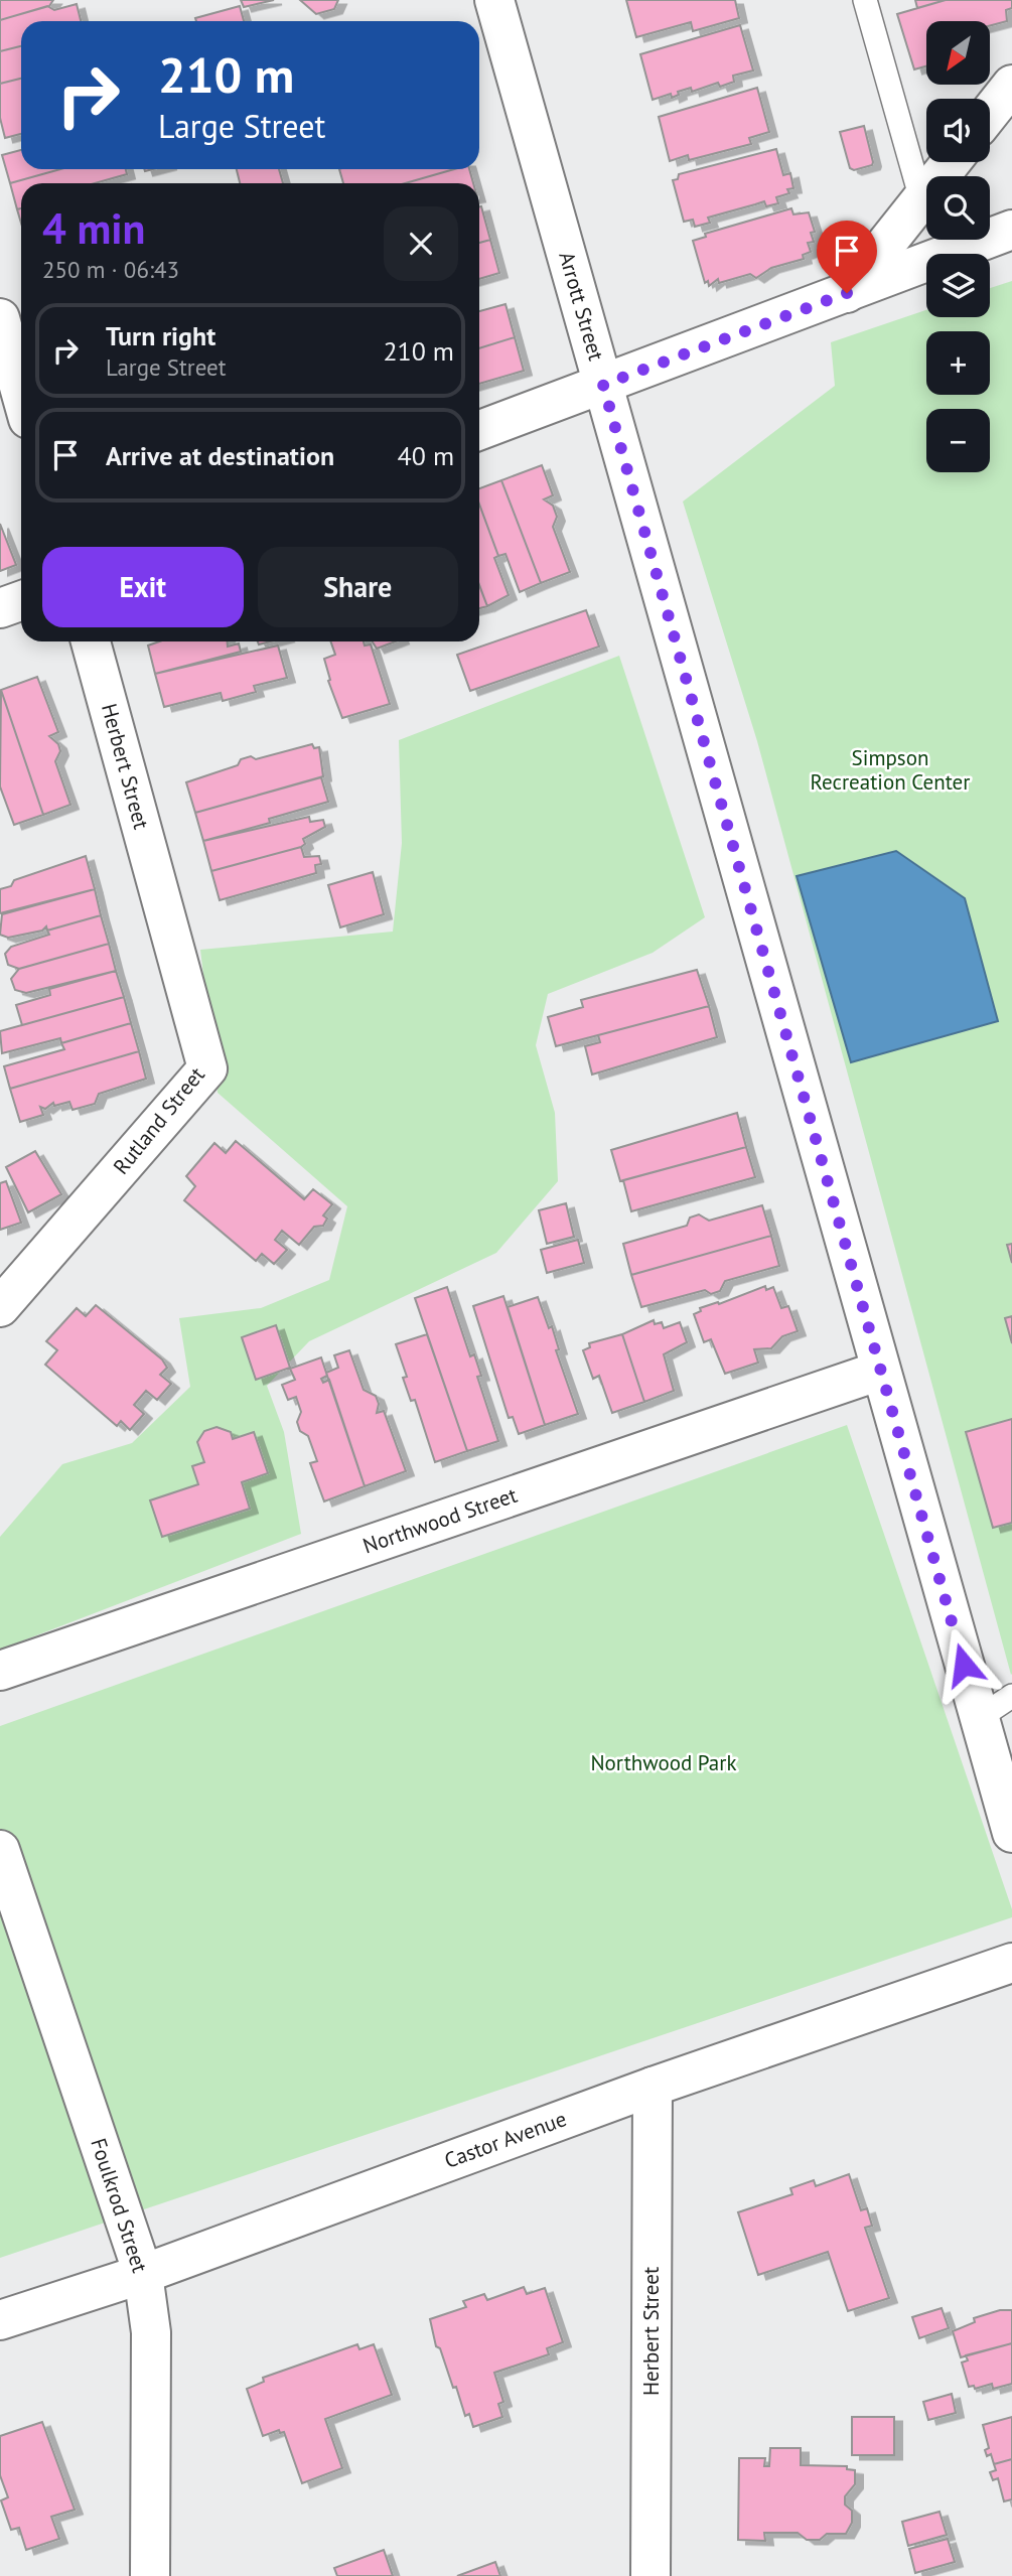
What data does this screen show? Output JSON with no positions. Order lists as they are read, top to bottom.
{
  "streets": {
    "street": [
      "Arrott Street",
      "Herbert Street",
      "Rutland Street",
      "Northwood Street",
      "Castor Avenue",
      "Foulkrod Street"
    ]
  },
  "crossings": [
    ["Arrott Street", "Northwood Street"],
    ["Herbert Street", "Rutland Street"],
    ["Herbert Street", "Castor Avenue"],
    ["Castor Avenue", "Foulkrod Street"]
  ],
  "parks": ["Simpson Recreation Center", "Northwood Park"],
  "north": "bottom left",
  "page": {
    "map_buttons": ["+", "−"],
    "turn": ["210 m", "Large Street"],
    "heading": ["4 min", "250 m · 06:43"],
    "list": [
      {
        "name": "Turn right",
        "note": "Large Street",
        "value": "210 m"
      },
      {
        "name": "Arrive at destination",
        "value": "40 m"
      }
    ],
    "buttons": ["Exit", "Share"]
  }
}
